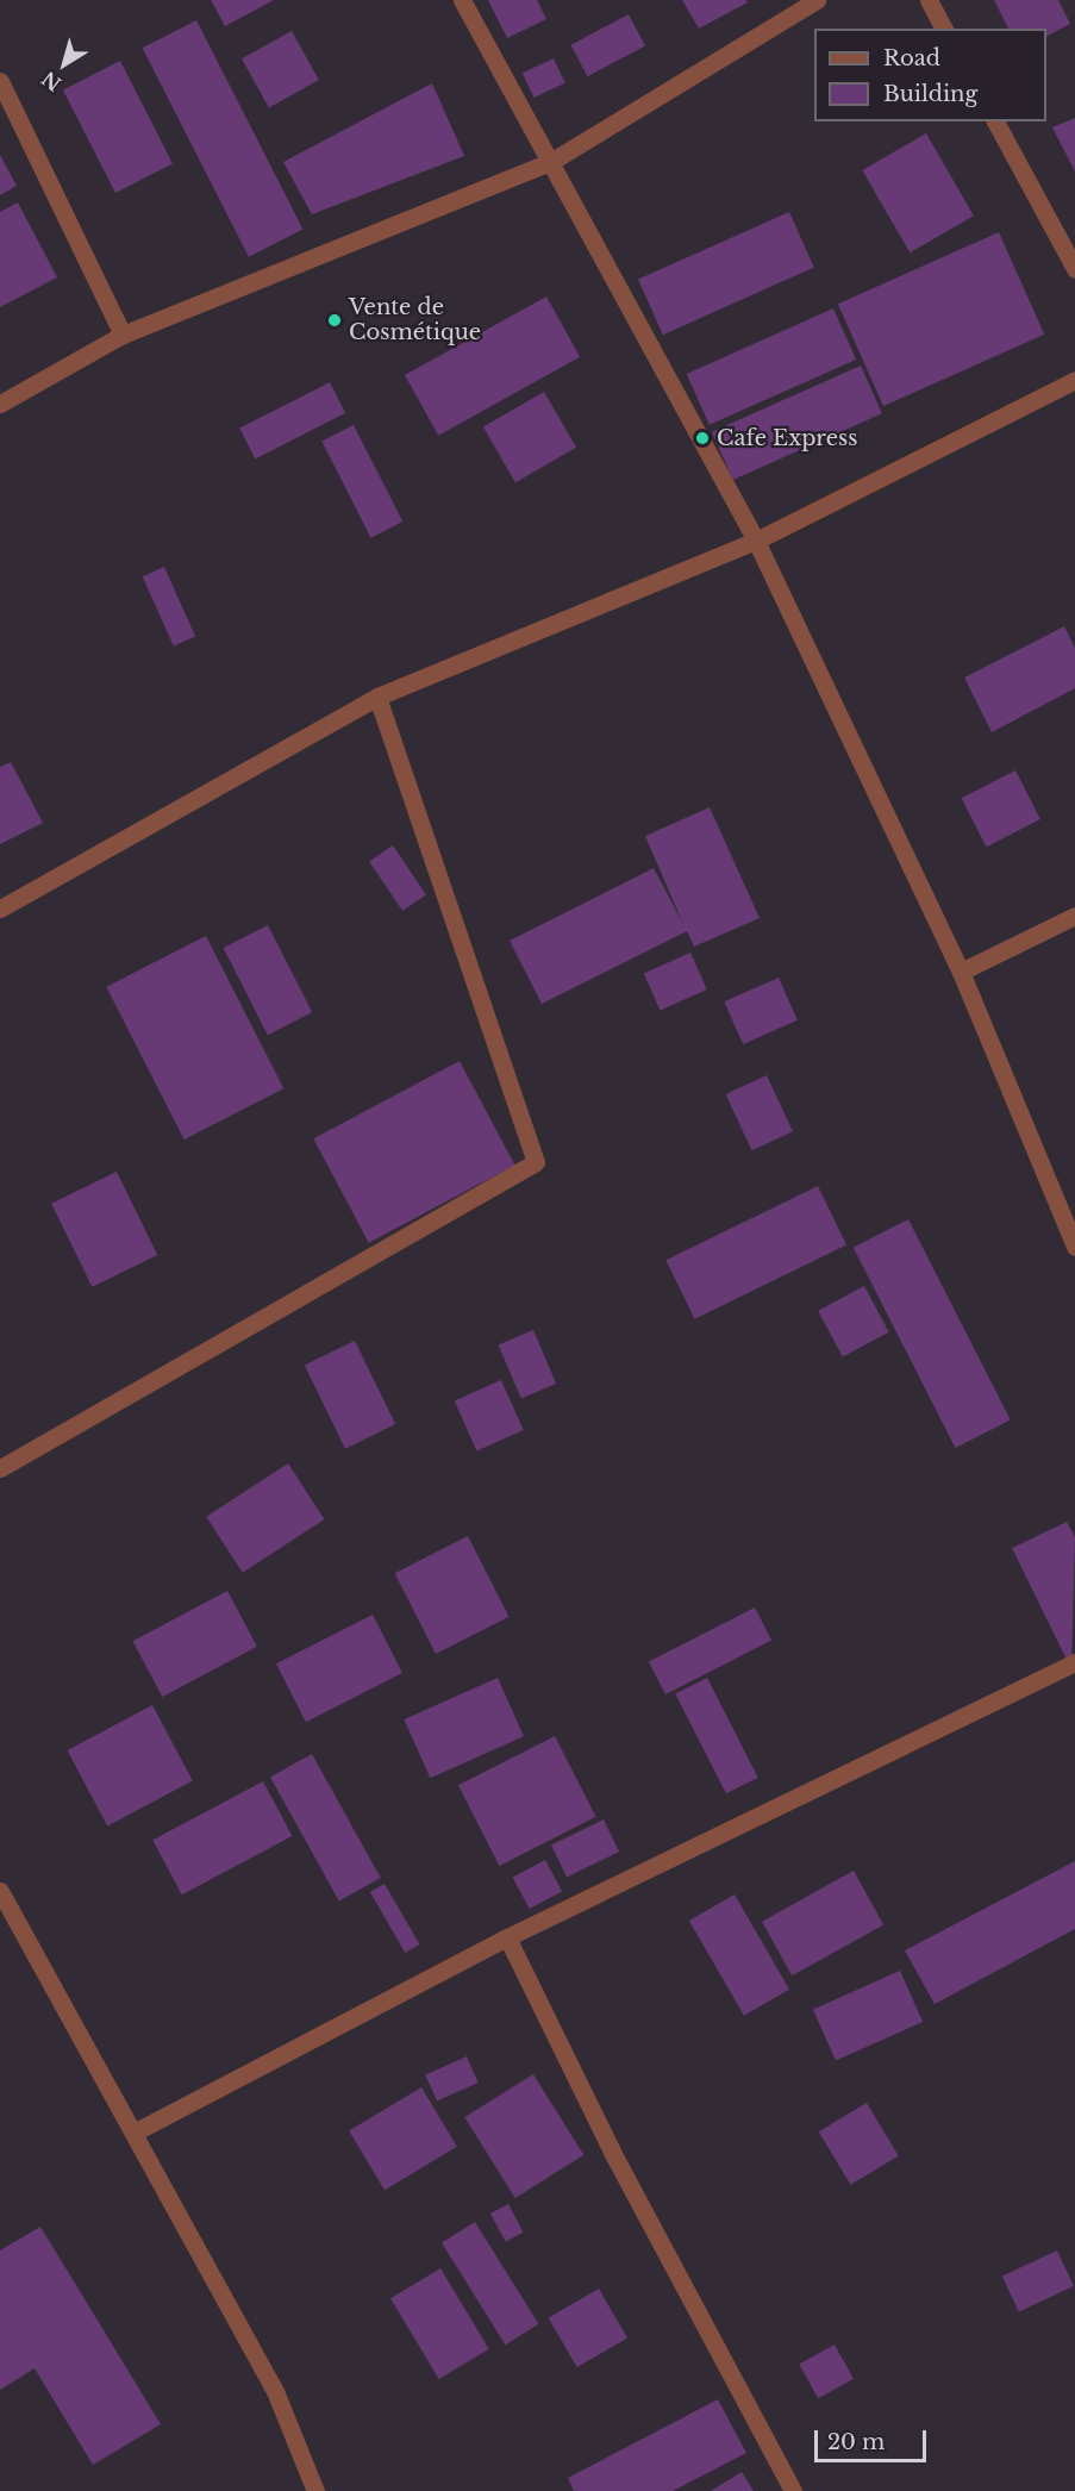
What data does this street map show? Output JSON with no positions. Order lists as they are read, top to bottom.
{
  "places": ["Vente de Cosmétique", "Cafe Express"],
  "legend": ["Road", "Building"],
  "scale_bar": "20 m",
  "north": "bottom left"
}
